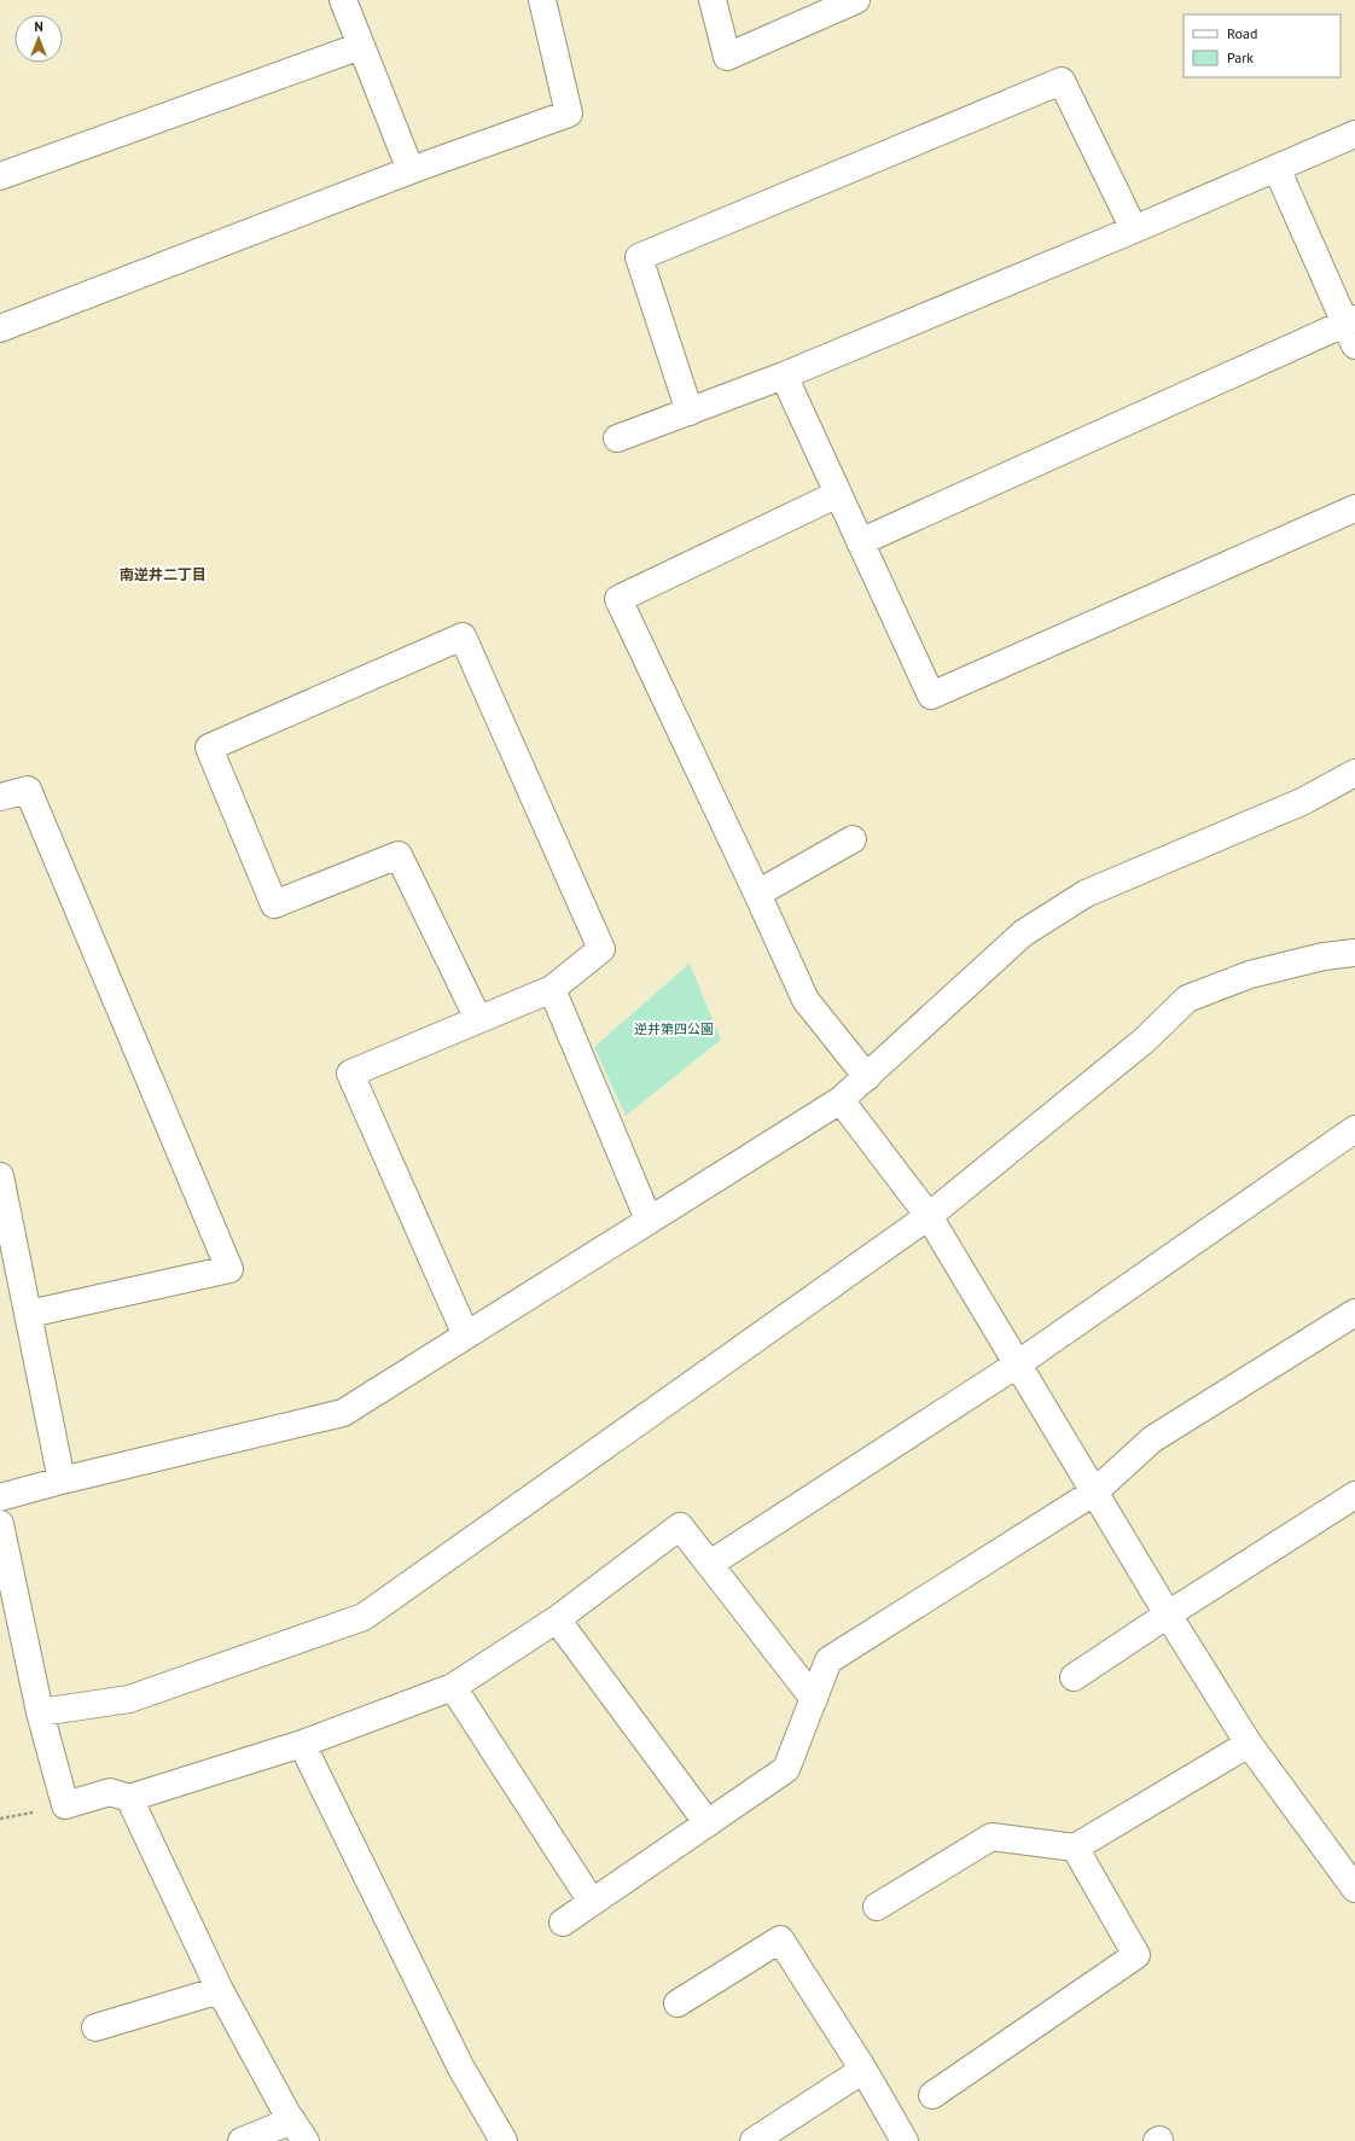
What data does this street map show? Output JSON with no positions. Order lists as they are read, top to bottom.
{
  "districts": ["南逆井二丁目"],
  "parks": ["逆井第四公園"],
  "legend": ["Road", "Park"],
  "north": "top"
}
